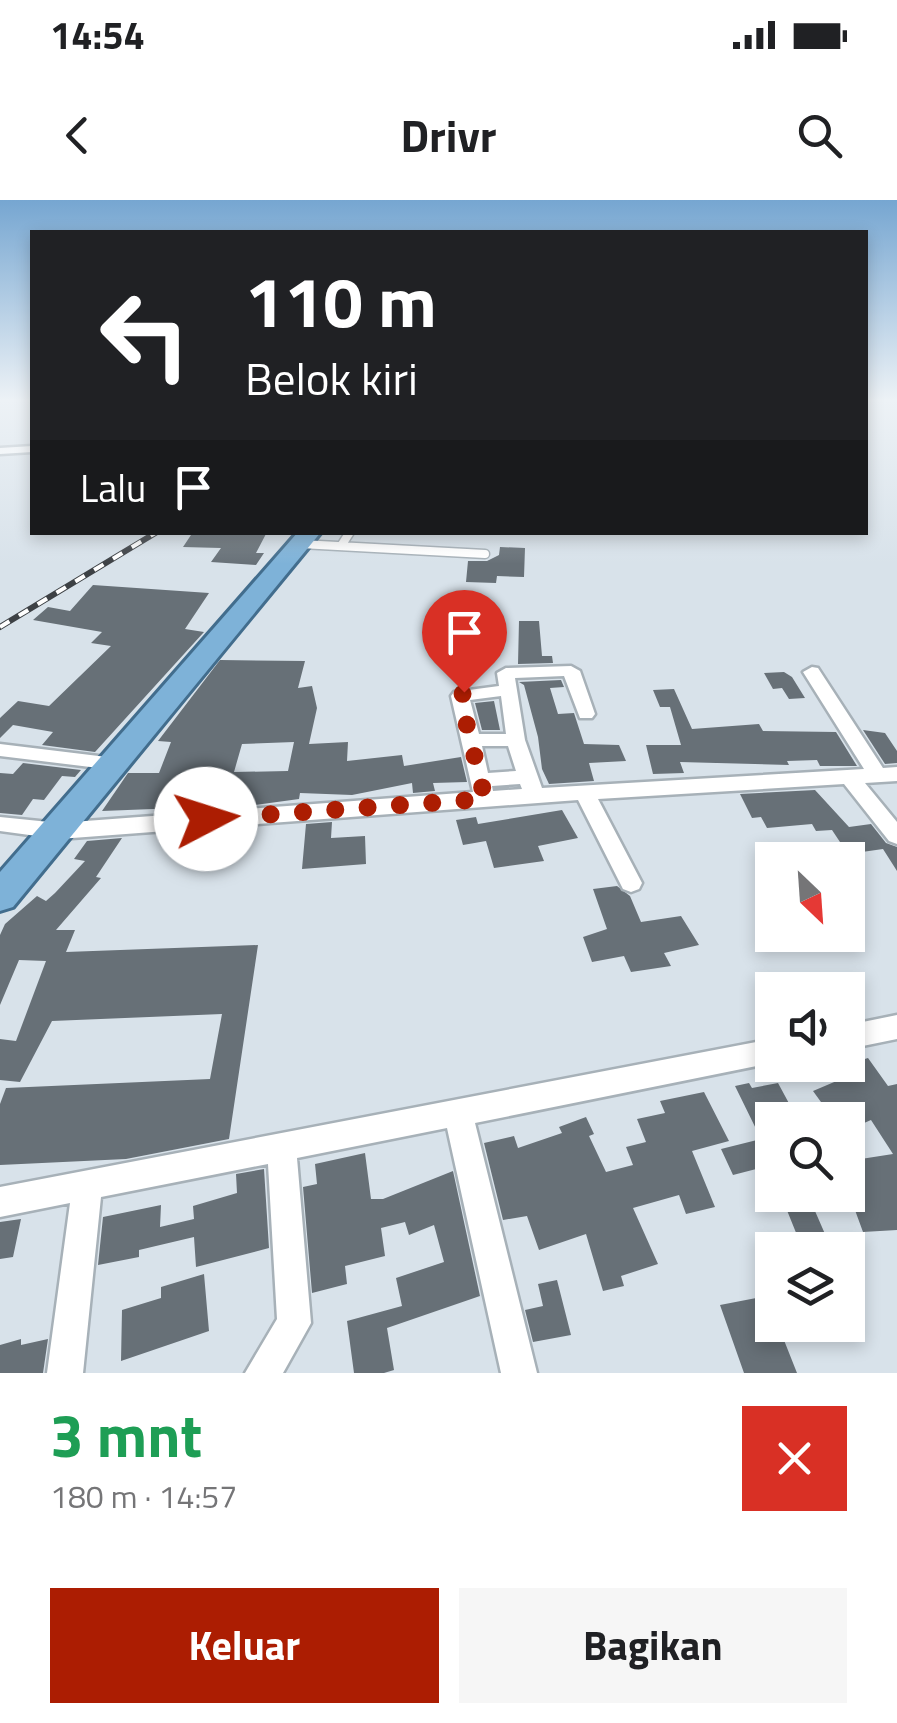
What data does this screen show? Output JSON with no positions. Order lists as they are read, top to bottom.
{
  "north": "bottom right",
  "page": {
    "status": "14:54",
    "header": "Drivr",
    "turn": ["110 m", "Belok kiri"],
    "then": "Lalu",
    "heading": ["3 mnt", "180 m · 14:57"],
    "buttons": ["Keluar", "Bagikan"]
  }
}
